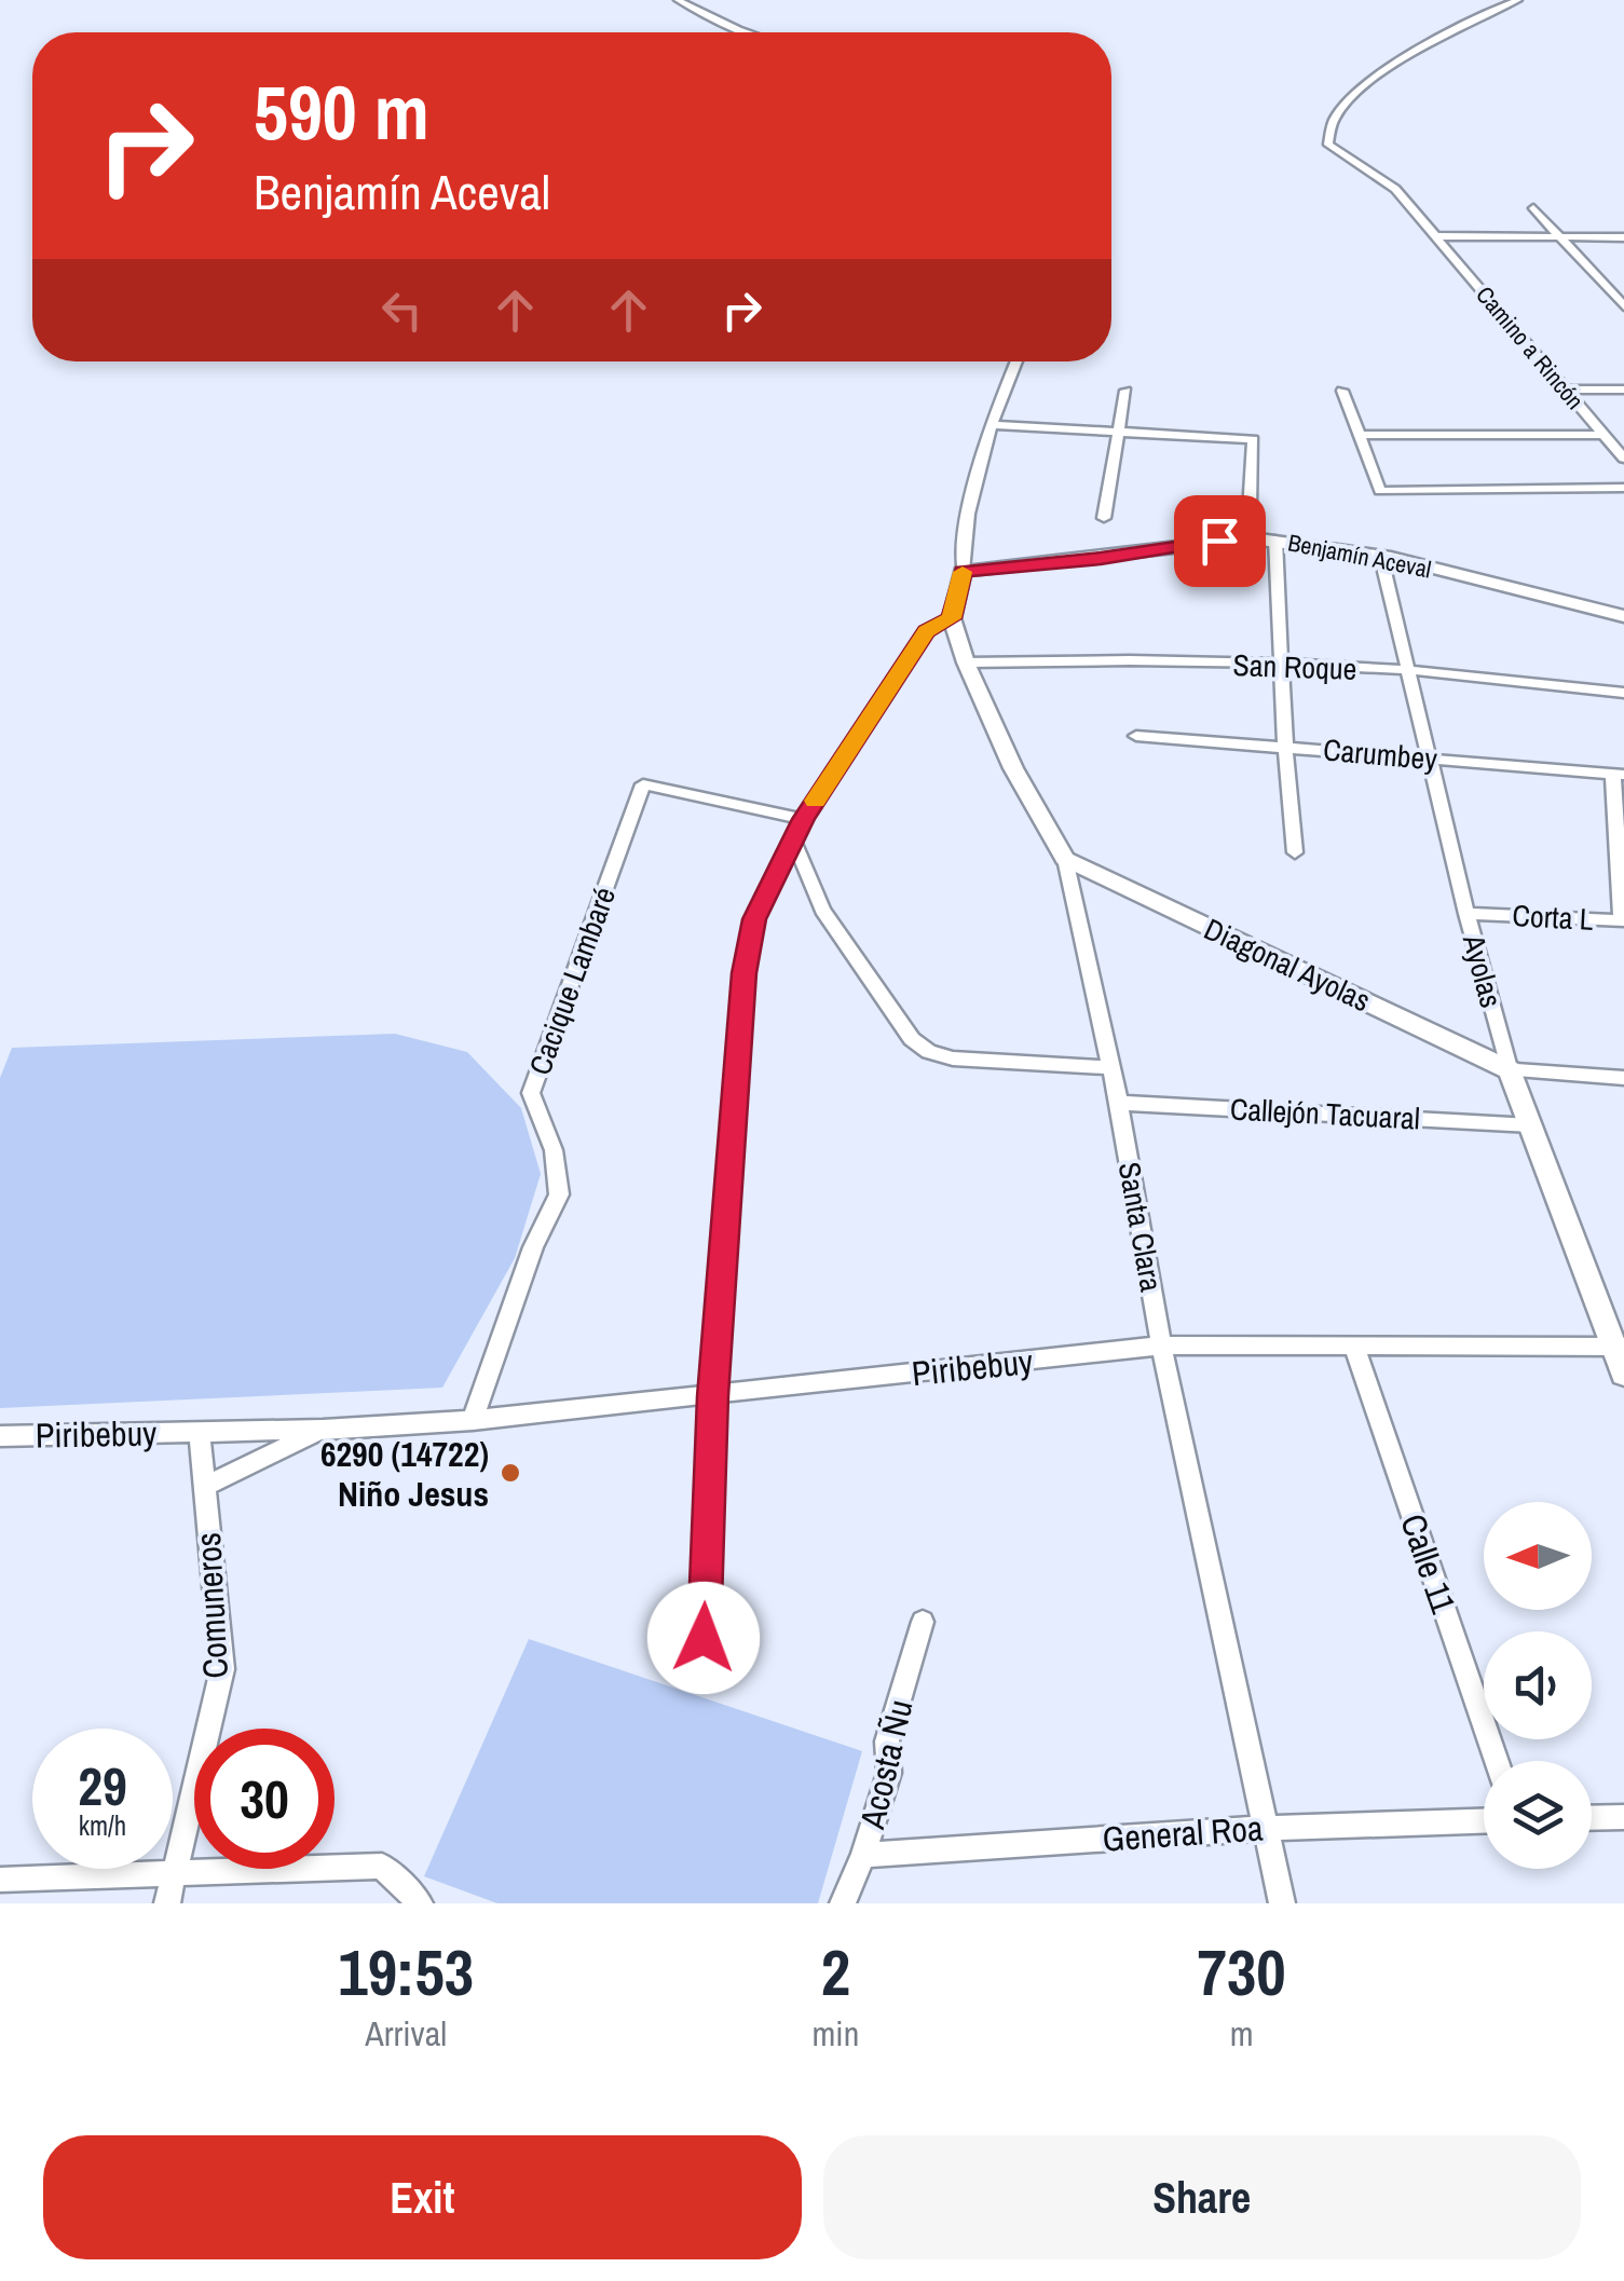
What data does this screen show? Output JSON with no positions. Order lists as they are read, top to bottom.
{
  "streets": {
    "street": [
      "Camino a Rincón",
      "Benjamín Aceval",
      "San Roque",
      "Carumbey",
      "Corta L",
      "Diagonal Ayolas",
      "Ayolas",
      "Cacique Lambaré",
      "Callejón Tacuaral",
      "Santa Clara",
      "Piribebuy",
      "Calle 11",
      "Comuneros",
      "Acosta Ñu",
      "General Roa"
    ]
  },
  "crossings": [
    ["Benjamín Aceval", "Ayolas"],
    ["San Roque", "Ayolas"],
    ["San Roque", "Santa Clara"],
    ["Carumbey", "Corta L"],
    ["Carumbey", "Ayolas"],
    ["Corta L", "Ayolas"],
    ["Diagonal Ayolas", "Ayolas"],
    ["Diagonal Ayolas", "Santa Clara"],
    ["Ayolas", "Callejón Tacuaral"],
    ["Ayolas", "Piribebuy"],
    ["Cacique Lambaré", "Piribebuy"],
    ["Callejón Tacuaral", "Santa Clara"],
    ["Santa Clara", "Piribebuy"],
    ["Santa Clara", "General Roa"],
    ["Piribebuy", "Calle 11"],
    ["Piribebuy", "Comuneros"],
    ["Acosta Ñu", "General Roa"]
  ],
  "places": ["6290 (14722) Niño Jesus"],
  "north": "left",
  "page": {
    "turn": ["590 m", "Benjamín Aceval"],
    "speed": "29 km/h",
    "limit": "30",
    "eta": [
      "19:53",
      "Arrival",
      "2",
      "min",
      "730",
      "m"
    ],
    "buttons": ["Exit", "Share"]
  }
}
